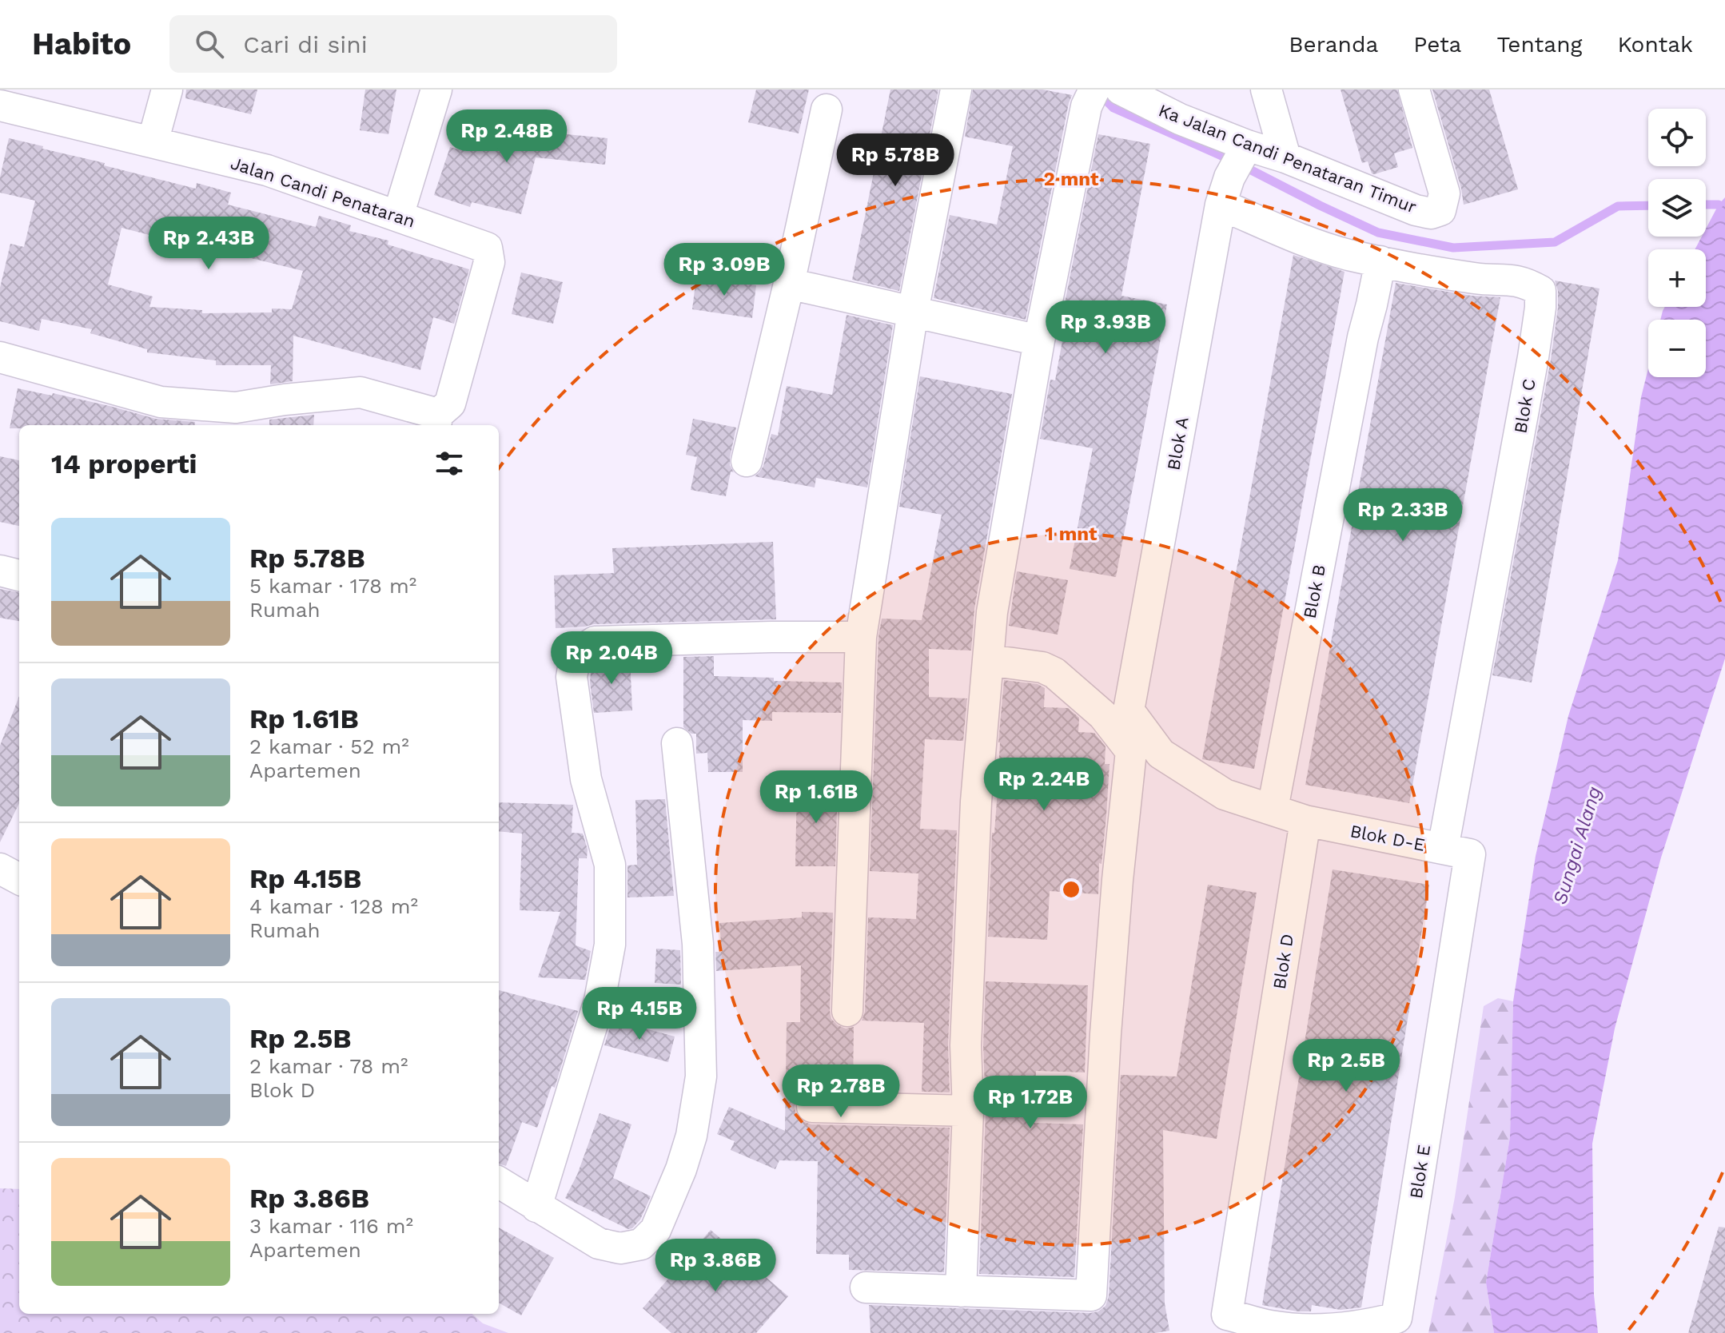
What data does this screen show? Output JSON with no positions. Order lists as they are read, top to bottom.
{
  "streets": {
    "street": [
      "Ka Jalan Candi Penataran Timur",
      "Jalan Candi Penataran",
      "Blok C",
      "Blok A",
      "Blok B",
      "Blok D-E",
      "Blok D",
      "Blok E"
    ]
  },
  "crossings": [
    ["Ka Jalan Candi Penataran Timur", "Blok C"],
    ["Ka Jalan Candi Penataran Timur", "Blok A"],
    ["Blok C", "Blok A"],
    ["Blok C", "Blok B"],
    ["Blok C", "Blok D-E"],
    ["Blok C", "Blok E"],
    ["Blok A", "Blok B"],
    ["Blok D-E", "Blok D"],
    ["Blok D-E", "Blok E"],
    ["Blok D", "Blok E"]
  ],
  "water": ["Sungai Alang"],
  "page": {
    "header": "Habito",
    "search": "Cari di sini",
    "nav": [
      "Beranda",
      "Peta",
      "Tentang",
      "Kontak"
    ],
    "map_buttons": ["+", "−"],
    "price": [
      "Rp 2.48B",
      "Rp 5.78B",
      "Rp 2.43B",
      "Rp 3.09B",
      "Rp 3.93B",
      "Rp 2.33B",
      "Rp 2.04B",
      "Rp 2.24B",
      "Rp 1.61B",
      "Rp 4.15B",
      "Rp 2.5B",
      "Rp 2.78B",
      "Rp 1.72B",
      "Rp 3.86B"
    ],
    "heading": "14 properti",
    "list": [
      {
        "name": "Rp 5.78B",
        "note": "5 kamar · 178 m² · Rumah"
      },
      {
        "name": "Rp 1.61B",
        "note": "2 kamar · 52 m² · Apartemen"
      },
      {
        "name": "Rp 4.15B",
        "note": "4 kamar · 128 m² · Rumah"
      },
      {
        "name": "Rp 2.5B",
        "note": "2 kamar · 78 m² · Blok D"
      },
      {
        "name": "Rp 3.86B",
        "note": "3 kamar · 116 m² · Apartemen"
      }
    ]
  },
  "rings": ["2 mnt", "1 mnt"]
}
